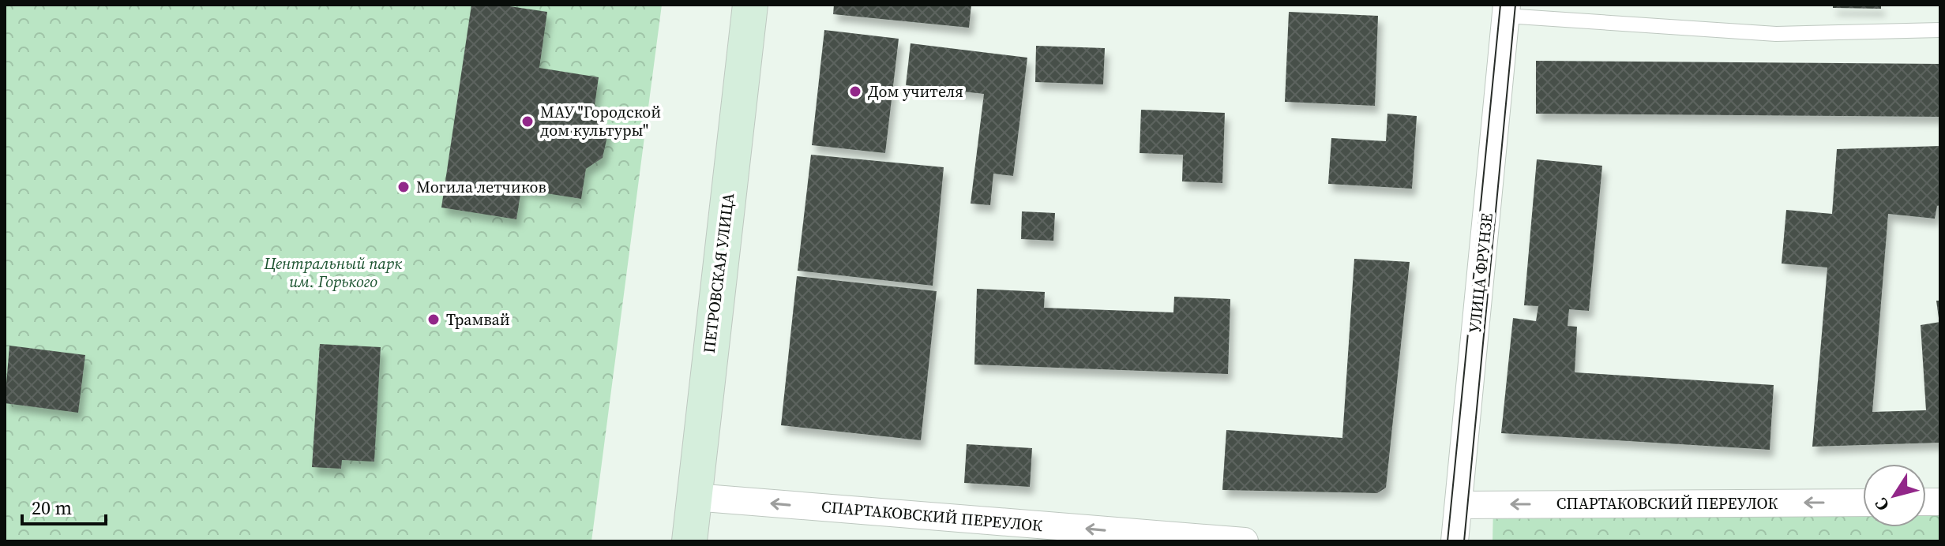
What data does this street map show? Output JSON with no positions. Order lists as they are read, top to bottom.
{
  "streets": {
    "main road": ["ПЕТРОВСКАЯ УЛИЦА"],
    "street": ["УЛИЦА ФРУНЗЕ", "СПАРТАКОВСКИЙ ПЕРЕУЛОК"]
  },
  "crossings": [
    ["ПЕТРОВСКАЯ УЛИЦА", "СПАРТАКОВСКИЙ ПЕРЕУЛОК"],
    ["УЛИЦА ФРУНЗЕ", "СПАРТАКОВСКИЙ ПЕРЕУЛОК"]
  ],
  "one_way": ["СПАРТАКОВСКИЙ ПЕРЕУЛОК"],
  "parks": ["Центральный парк им. Горького"],
  "places": [
    "Дом учителя",
    "МАУ \"Городской дом культуры\"",
    "Могила летчиков",
    "Трамвай"
  ],
  "scale_bar": "20 m",
  "north": "bottom left"
}
